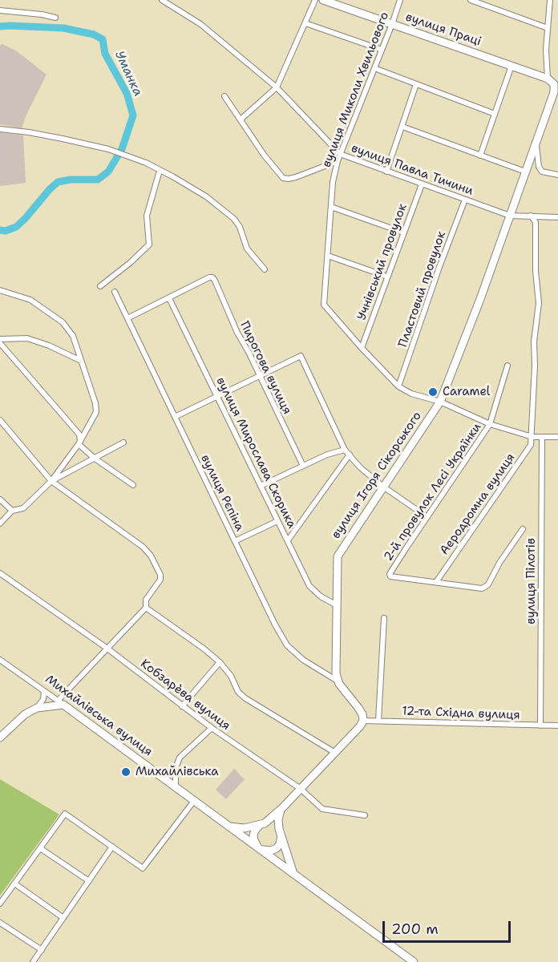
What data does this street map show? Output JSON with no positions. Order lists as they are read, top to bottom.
{
  "streets": {
    "main road": ["вулиця Праці", "вулиця Ігоря Сікорського", "Михайлівська вулиця"],
    "street": [
      "вулиця Миколи Хвильового",
      "вулиця Павла Тичини",
      "Учнівський провулок",
      "Пластовий провулок",
      "Пирогова вулиця",
      "вулиця Мирослава Скорика",
      "2-й провулок Лесі Українки",
      "вулиця Рєпіна",
      "Аеродромна вулиця",
      "вулиця Пілотів",
      "Кобзарèва вулиця",
      "12-та Східна вулиця"
    ]
  },
  "crossings": [
    ["вулиця Праці", "вулиця Миколи Хвильового"],
    ["вулиця Праці", "вулиця Ігоря Сікорського"],
    ["вулиця Миколи Хвильового", "вулиця Павла Тичини"],
    ["вулиця Миколи Хвильового", "Учнівський провулок"],
    ["вулиця Павла Тичини", "Учнівський провулок"],
    ["вулиця Павла Тичини", "Пластовий провулок"],
    ["вулиця Павла Тичини", "вулиця Ігоря Сікорського"],
    ["Пирогова вулиця", "вулиця Мирослава Скорика"],
    ["вулиця Мирослава Скорика", "вулиця Ігоря Сікорського"],
    ["вулиця Ігоря Сікорського", "вулиця Рєпіна"],
    ["2-й провулок Лесі Українки", "Аеродромна вулиця"],
    ["вулиця Пілотів", "12-та Східна вулиця"]
  ],
  "water": ["Уманка"],
  "places": ["Caramel", "Михайлівська"],
  "scale_bar": "200 m"
}
